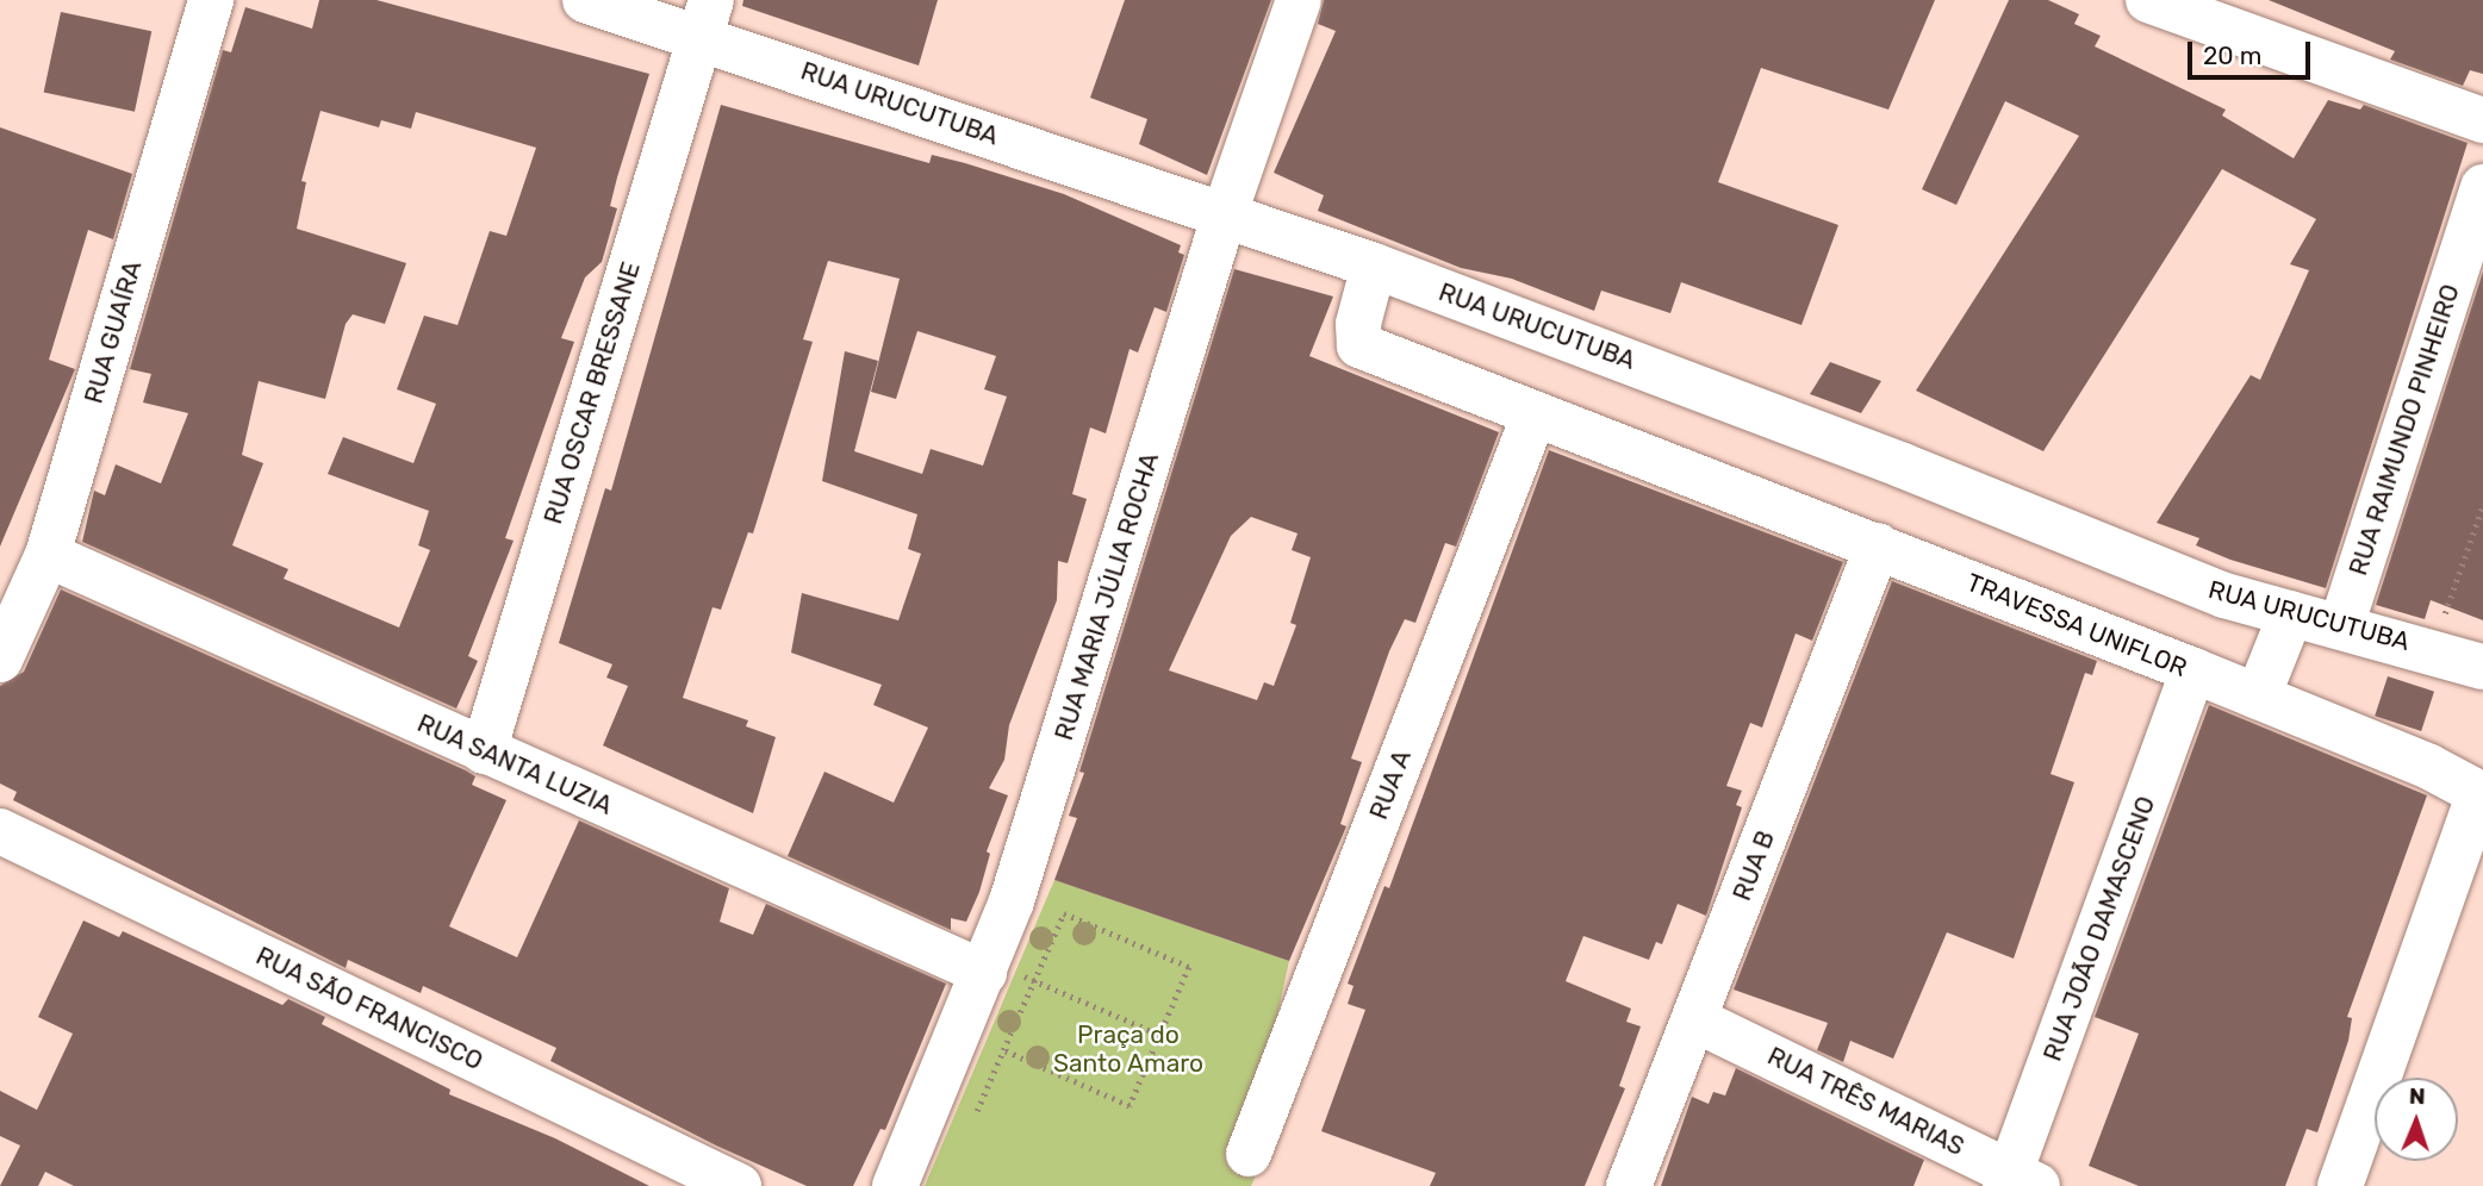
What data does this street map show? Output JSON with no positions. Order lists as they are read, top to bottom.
{
  "streets": {
    "street": [
      "RUA URUCUTUBA",
      "RUA GUAÍRA",
      "RUA OSCAR BRESSANE",
      "RUA RAIMUNDO PINHEIRO",
      "RUA MARIA JÚLIA ROCHA",
      "TRAVESSA UNIFLOR",
      "RUA SANTA LUZIA",
      "RUA A",
      "RUA B",
      "RUA JOÃO DAMASCENO",
      "RUA SÃO FRANCISCO",
      "RUA TRÊS MARIAS"
    ]
  },
  "crossings": [
    ["RUA URUCUTUBA", "RUA OSCAR BRESSANE"],
    ["RUA URUCUTUBA", "RUA RAIMUNDO PINHEIRO"],
    ["RUA URUCUTUBA", "RUA MARIA JÚLIA ROCHA"],
    ["RUA URUCUTUBA", "TRAVESSA UNIFLOR"],
    ["RUA GUAÍRA", "RUA SANTA LUZIA"],
    ["RUA OSCAR BRESSANE", "RUA SANTA LUZIA"],
    ["RUA MARIA JÚLIA ROCHA", "RUA SANTA LUZIA"],
    ["TRAVESSA UNIFLOR", "RUA A"],
    ["TRAVESSA UNIFLOR", "RUA B"],
    ["TRAVESSA UNIFLOR", "RUA JOÃO DAMASCENO"],
    ["RUA B", "RUA TRÊS MARIAS"],
    ["RUA JOÃO DAMASCENO", "RUA TRÊS MARIAS"]
  ],
  "parks": ["Praça do Santo Amaro"],
  "scale_bar": "20 m",
  "north": "top"
}
